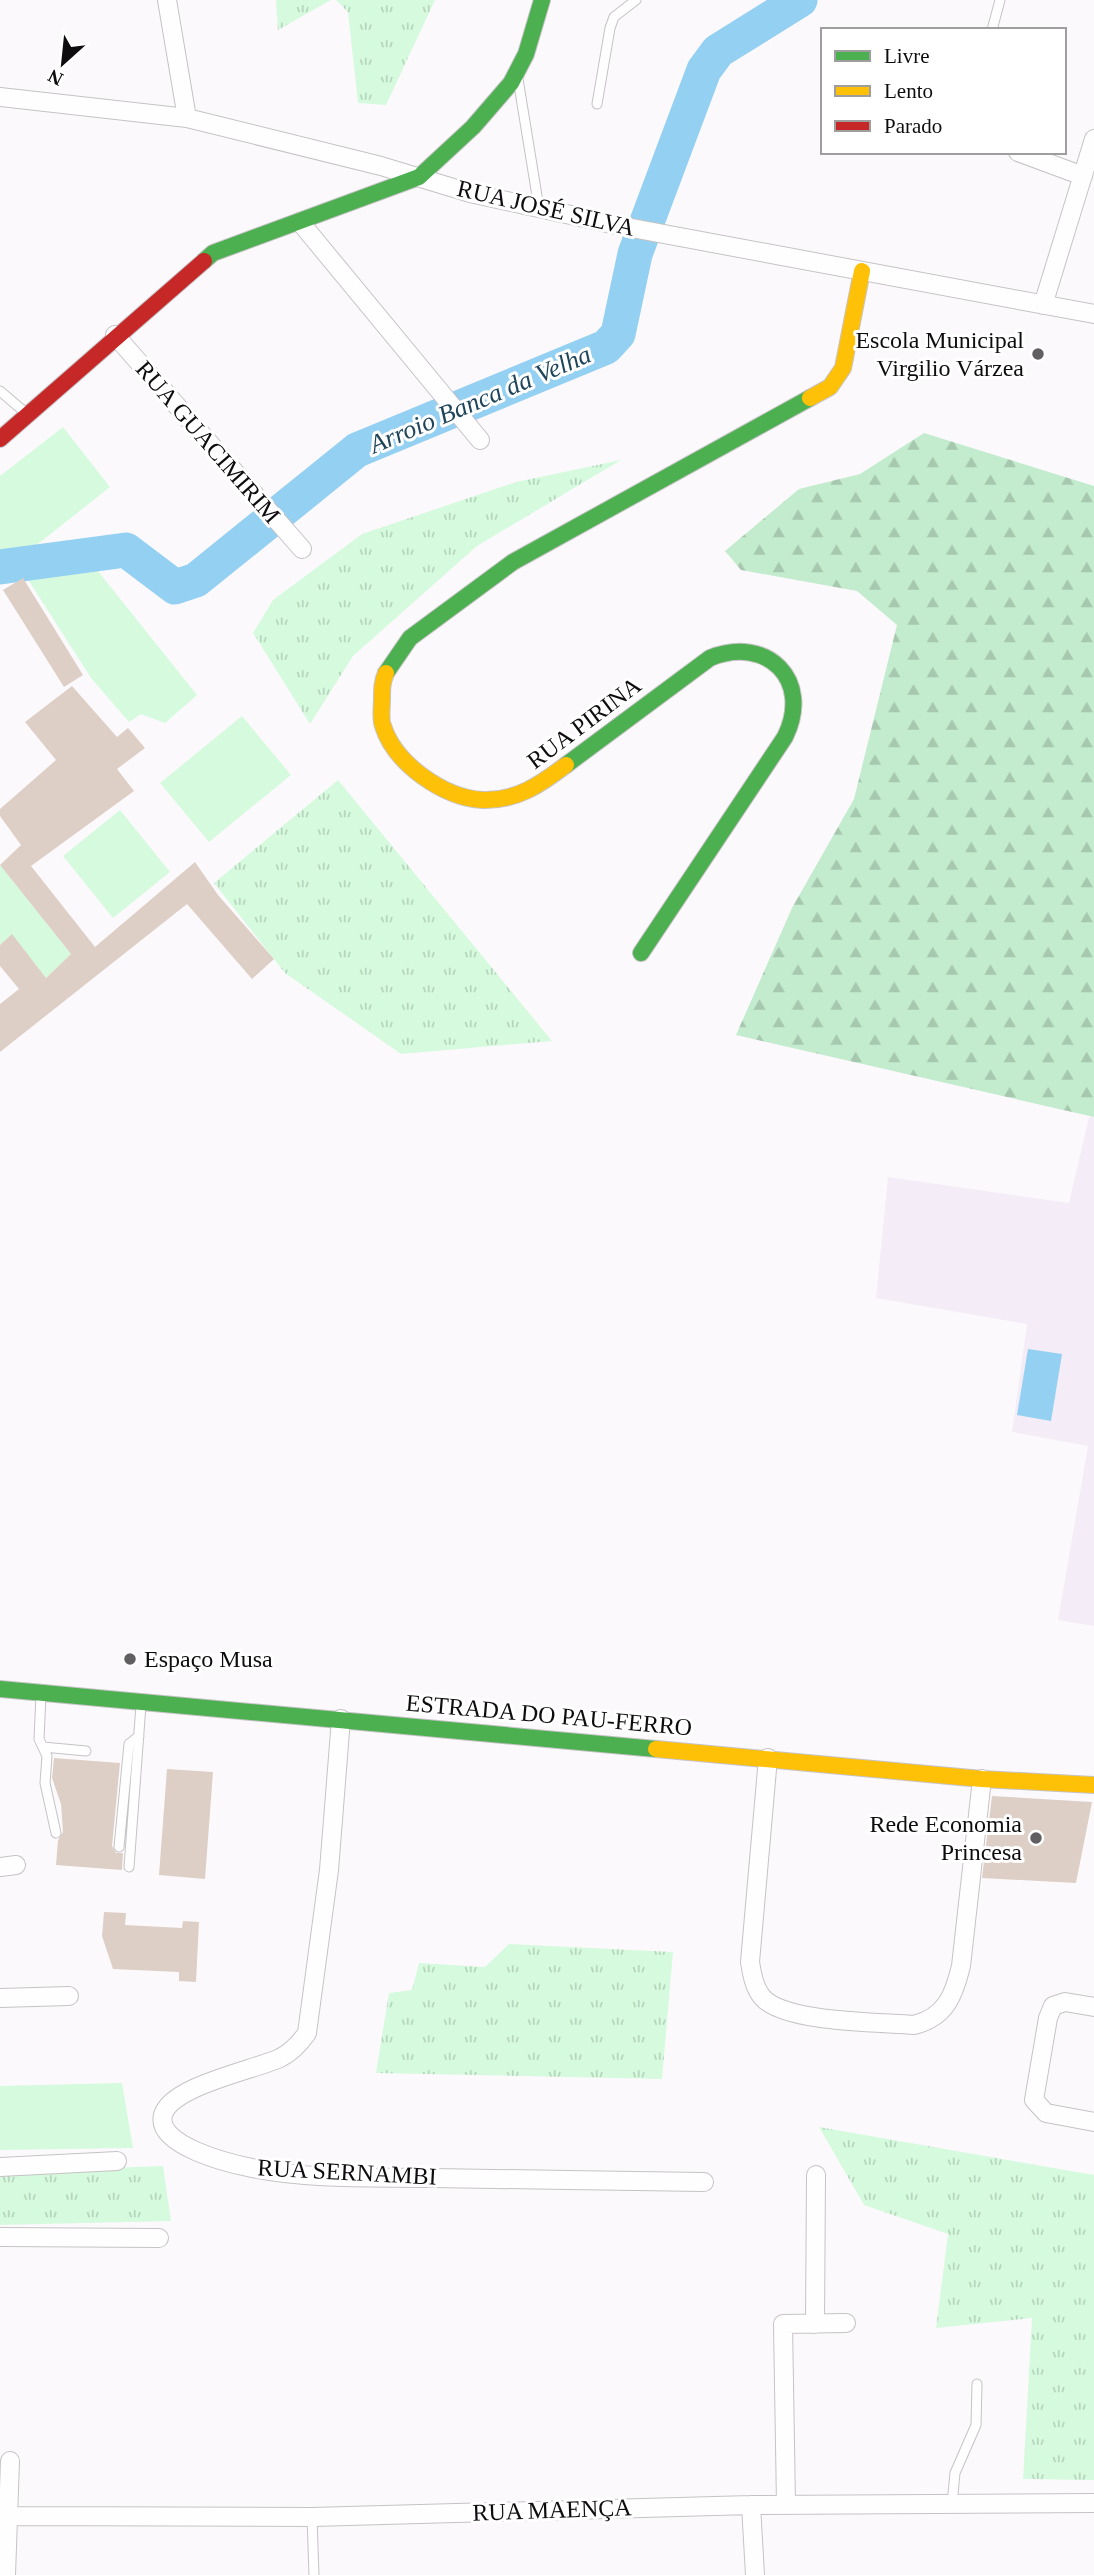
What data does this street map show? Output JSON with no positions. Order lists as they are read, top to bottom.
{
  "streets": {
    "street": [
      "RUA JOSÉ SILVA",
      "RUA GUACIMIRIM",
      "RUA PIRINA",
      "ESTRADA DO PAU-FERRO",
      "RUA SERNAMBI",
      "RUA MAENÇA"
    ]
  },
  "crossings": [
    ["RUA JOSÉ SILVA", "RUA PIRINA"],
    ["ESTRADA DO PAU-FERRO", "RUA SERNAMBI"]
  ],
  "water": ["Arroio Banca da Velha"],
  "places": ["Escola Municipal Virgilio Várzea", "Espaço Musa", "Rede Economia Princesa"],
  "legend": ["Livre", "Lento", "Parado"],
  "north": "bottom left"
}
